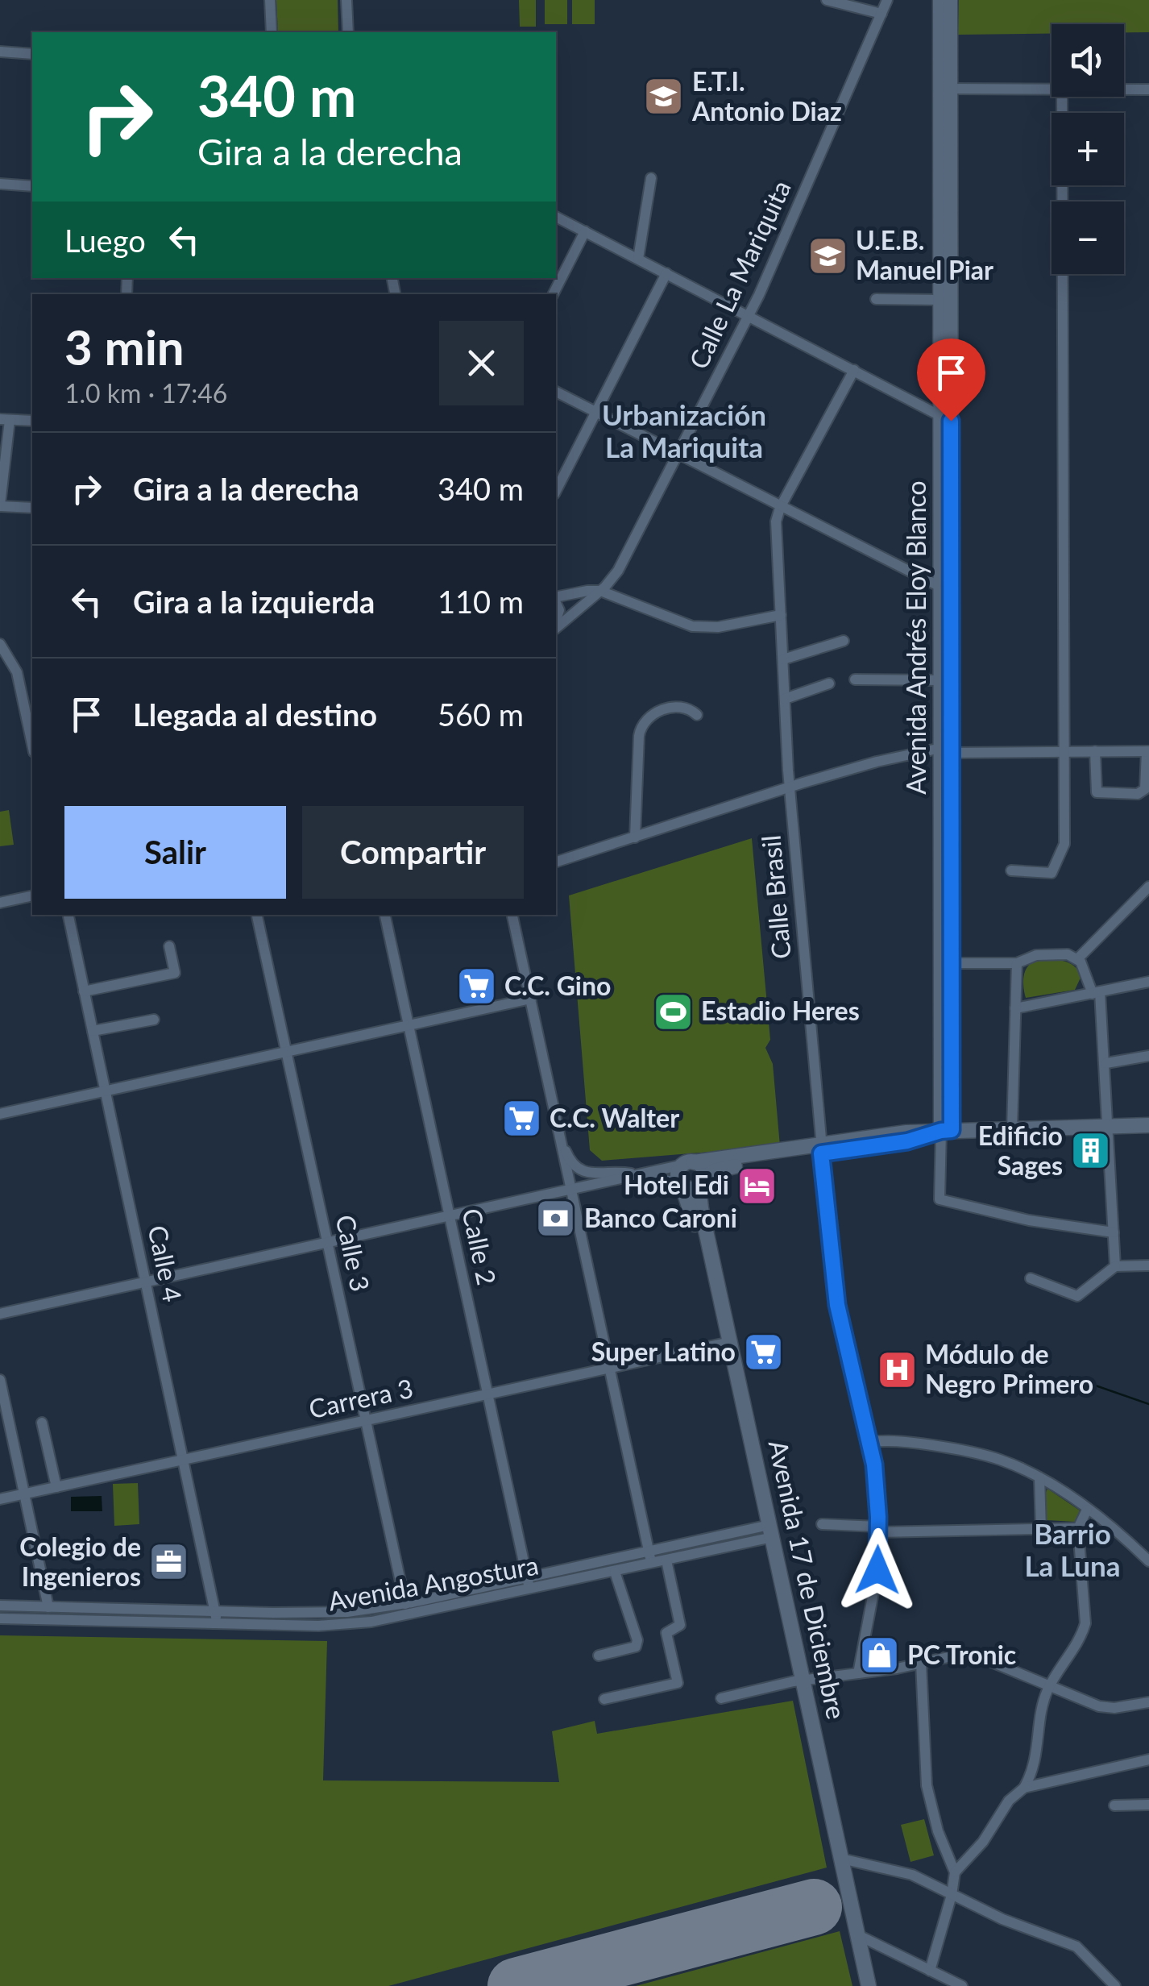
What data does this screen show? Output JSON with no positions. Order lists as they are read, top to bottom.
{
  "streets": {
    "street": [
      "Calle La Mariquita",
      "Avenida Andrés Eloy Blanco",
      "Calle Brasil",
      "Calle 2",
      "Calle 3",
      "Calle 4",
      "Carrera 3",
      "Avenida 17 de Diciembre",
      "Avenida Angostura"
    ]
  },
  "crossings": [
    ["Calle 2", "Carrera 3"],
    ["Calle 2", "Avenida Angostura"],
    ["Calle 3", "Carrera 3"],
    ["Calle 3", "Avenida Angostura"],
    ["Calle 4", "Carrera 3"],
    ["Calle 4", "Avenida Angostura"],
    ["Carrera 3", "Avenida 17 de Diciembre"],
    ["Avenida 17 de Diciembre", "Avenida Angostura"]
  ],
  "districts": ["Urbanización La Mariquita", "Barrio La Luna"],
  "places": {
    "school or university": ["E.T.I. Antonio Diaz", "U.E.B. Manuel Piar"],
    "supermarket": ["C.C. Gino", "C.C. Walter", "Super Latino"],
    "sports": ["Estadio Heres"],
    "building": ["Edificio Sages"],
    "hotel": ["Hotel Edi"],
    "bank": ["Banco Caroni"],
    "hospital": ["Módulo de Negro Primero"],
    "office": ["Colegio de Ingenieros"],
    "shop": ["PC Tronic"]
  },
  "page": {
    "map_buttons": ["+", "−"],
    "turn": ["340 m", "Gira a la derecha"],
    "then": "Luego",
    "heading": ["3 min", "1.0 km · 17:46"],
    "list": [
      {
        "name": "Gira a la derecha",
        "value": "340 m"
      },
      {
        "name": "Gira a la izquierda",
        "value": "110 m"
      },
      {
        "name": "Llegada al destino",
        "value": "560 m"
      }
    ],
    "buttons": ["Salir", "Compartir"]
  }
}
